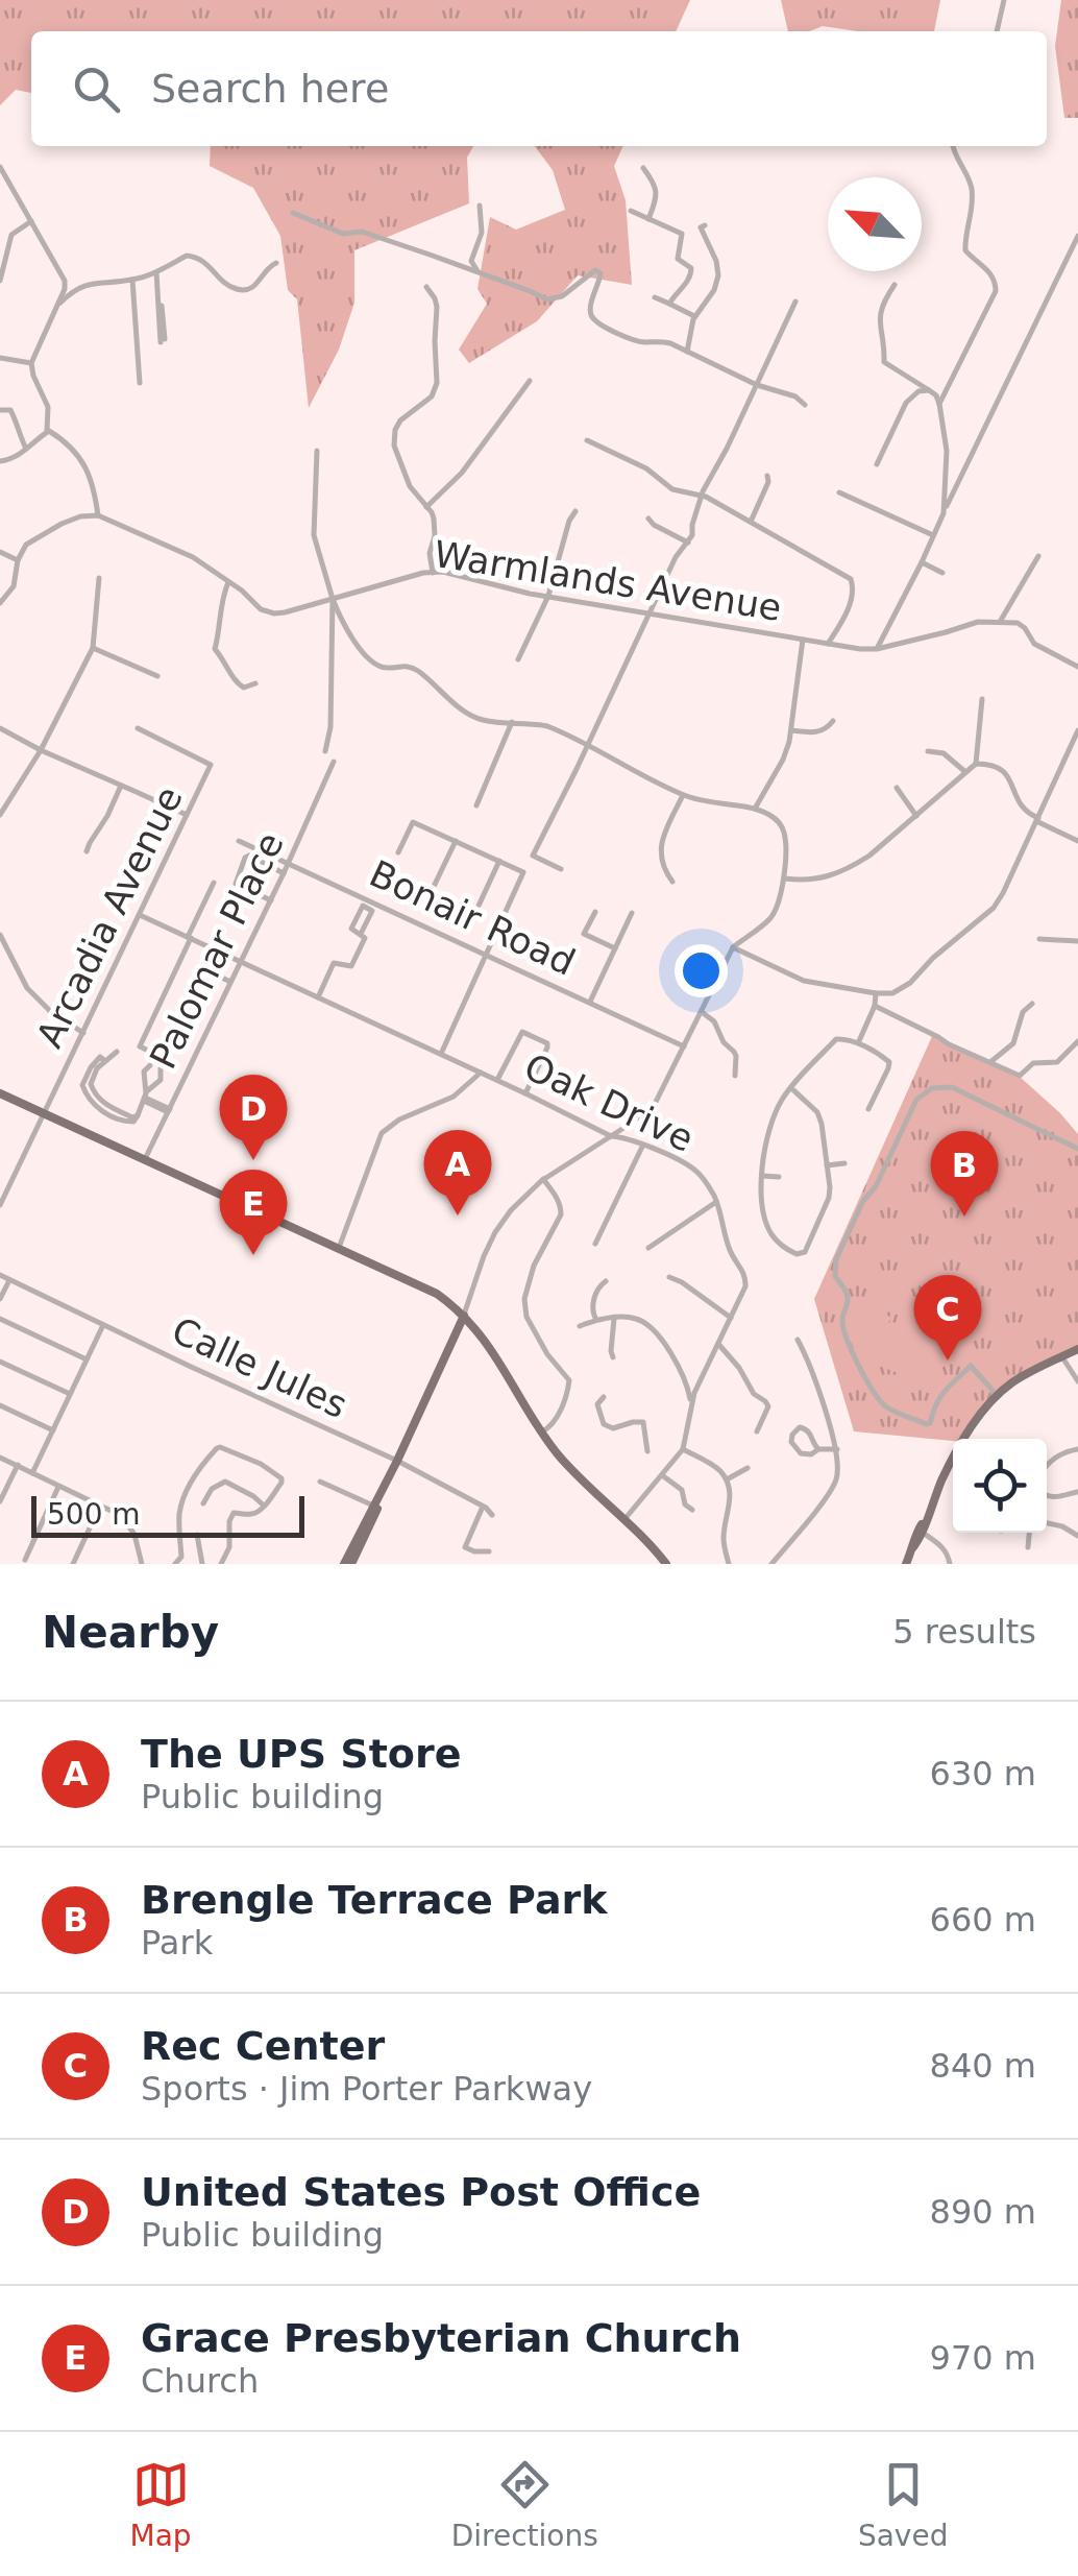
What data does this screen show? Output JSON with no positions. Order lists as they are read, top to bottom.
{
  "streets": {
    "street": [
      "Warmlands Avenue",
      "Arcadia Avenue",
      "Bonair Road",
      "Palomar Place",
      "Oak Drive",
      "Calle Jules"
    ]
  },
  "crossings": [
    ["Arcadia Avenue", "Oak Drive"],
    ["Bonair Road", "Palomar Place"],
    ["Palomar Place", "Oak Drive"]
  ],
  "scale_bar": "500 m",
  "north": "top left",
  "page": {
    "search": "Search here",
    "pins": [
      "D",
      "A",
      "B",
      "E",
      "C"
    ],
    "scale": "500 m",
    "heading": ["Nearby", "5 results"],
    "list": [
      {
        "mark": "A",
        "name": "The UPS Store",
        "note": "Public building",
        "value": "630 m"
      },
      {
        "mark": "B",
        "name": "Brengle Terrace Park",
        "note": "Park",
        "value": "660 m"
      },
      {
        "mark": "C",
        "name": "Rec Center",
        "note": "Sports · Jim Porter Parkway",
        "value": "840 m"
      },
      {
        "mark": "D",
        "name": "United States Post Office",
        "note": "Public building",
        "value": "890 m"
      },
      {
        "mark": "E",
        "name": "Grace Presbyterian Church",
        "note": "Church",
        "value": "970 m"
      }
    ],
    "nav": ["Map", "Directions", "Saved"]
  }
}
